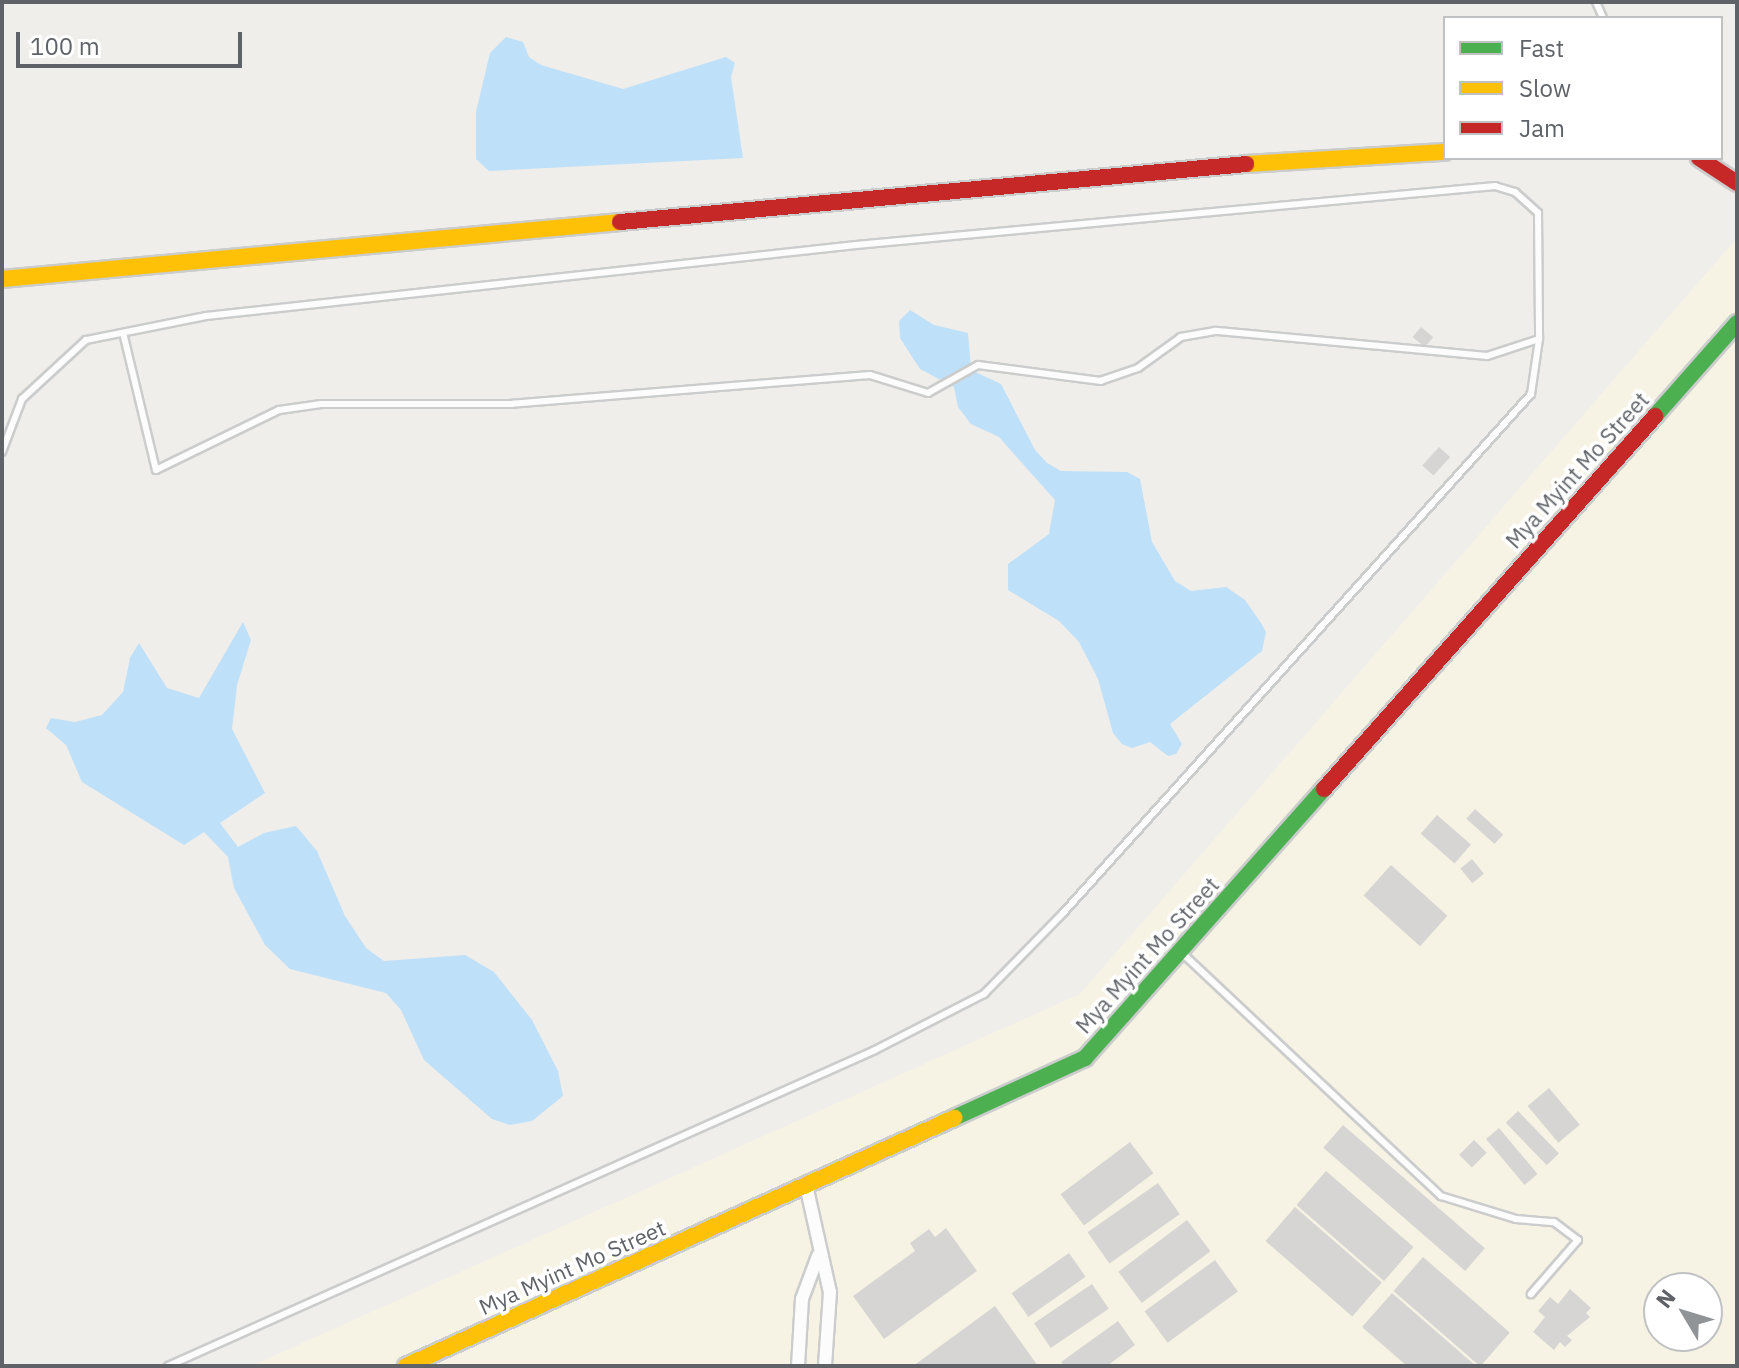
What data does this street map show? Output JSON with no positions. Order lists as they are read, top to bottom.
{
  "streets": {
    "street": ["Mya Myint Mo Street"]
  },
  "legend": ["Fast", "Slow", "Jam"],
  "scale_bar": "100 m",
  "north": "top left"
}
